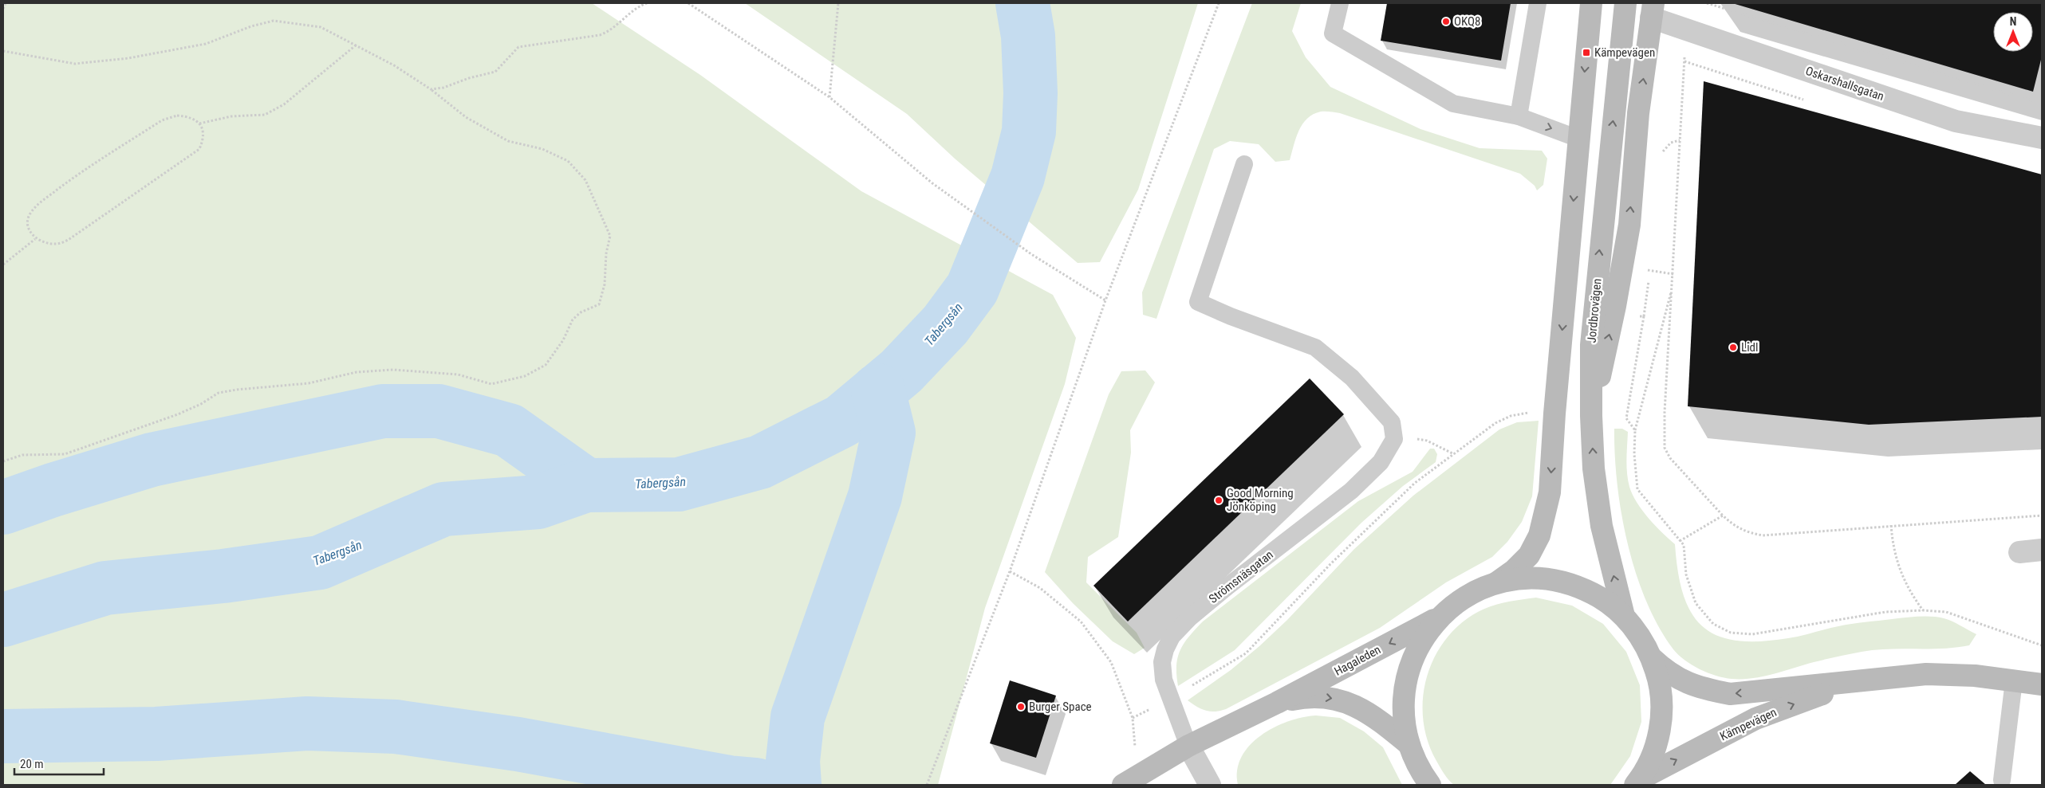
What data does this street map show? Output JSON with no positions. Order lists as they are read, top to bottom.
{
  "streets": {
    "main road": ["Jordbrovägen", "Hagaleden", "Kämpevägen"],
    "street": ["Oskarshallsgatan"],
    "lane": ["Strömsnäsgatan"]
  },
  "crossings": [
    ["Strömsnäsgatan", "Hagaleden"]
  ],
  "water": ["Tabergsån"],
  "places": {
    "other": [
      "OKQ8",
      "Lidl",
      "Good Morning Jönköping",
      "Burger Space"
    ],
    "transit": ["Kämpevägen"]
  },
  "scale_bar": "20 m",
  "north": "top"
}
